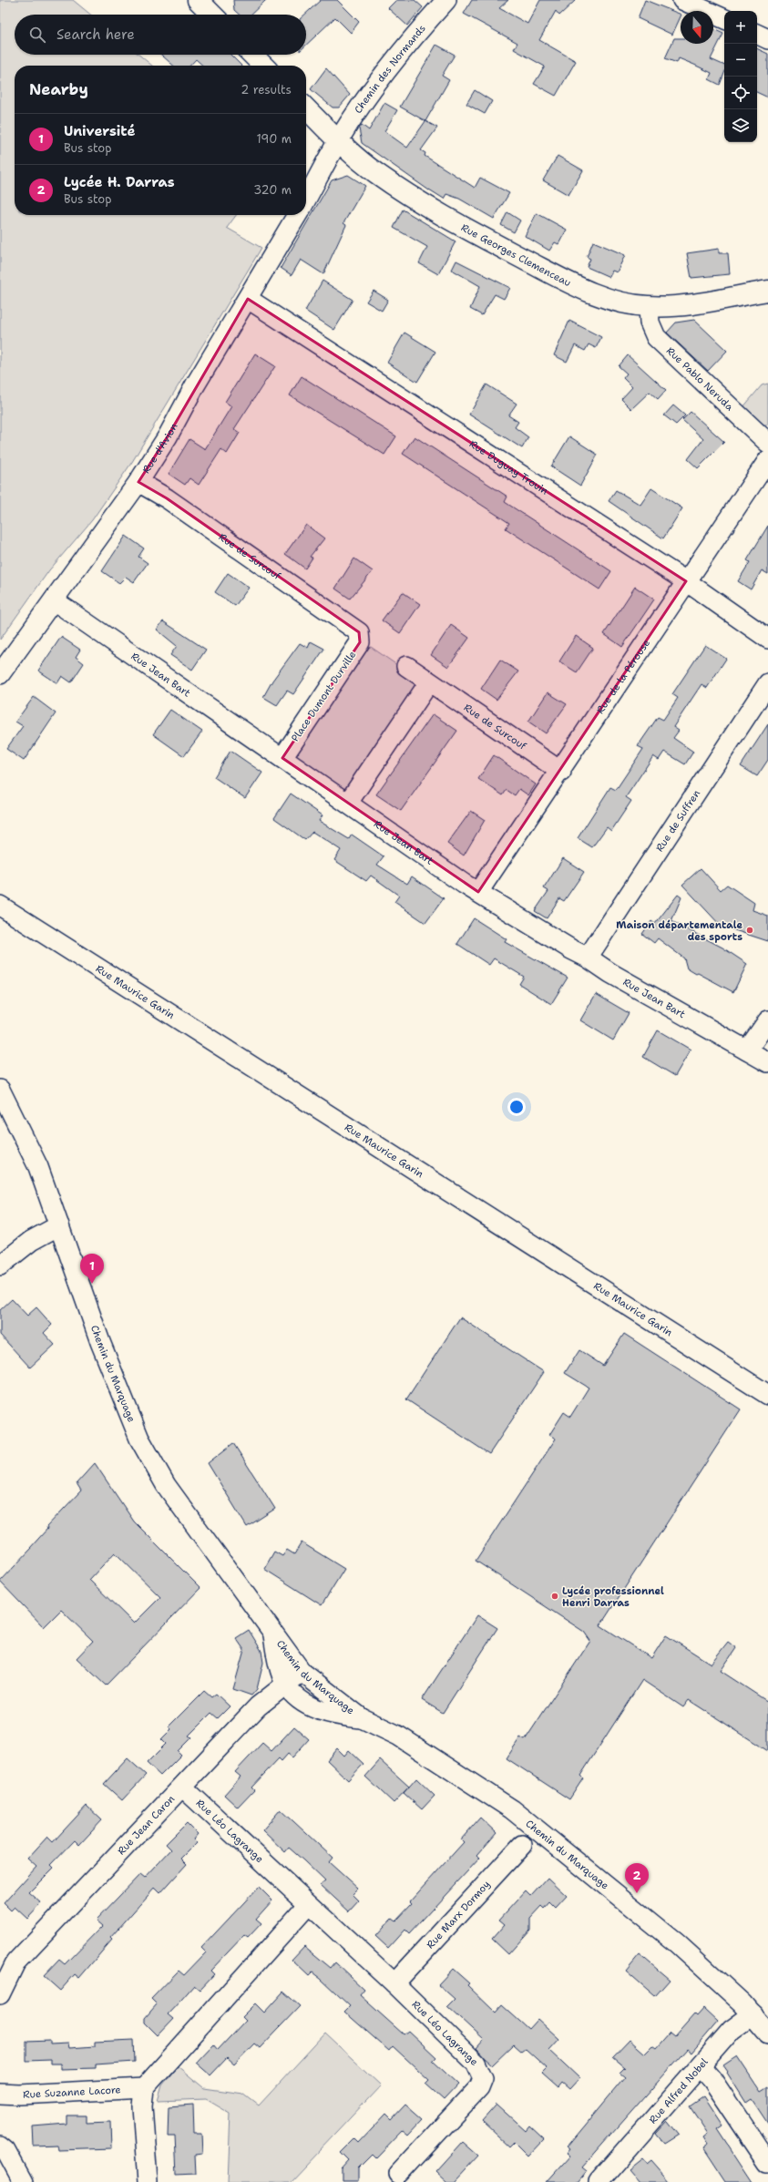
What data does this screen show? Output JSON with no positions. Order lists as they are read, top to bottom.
{
  "streets": {
    "main road": ["Rue Georges Clemenceau"],
    "street": [
      "Chemin des Normands",
      "Rue Pablo Neruda",
      "Rue d'Avion",
      "Rue Duguay Trouin",
      "Rue de Surcouf",
      "Rue Jean Bart",
      "Rue de la Pérouse",
      "Place Dumont Durville",
      "Rue de Suffren",
      "Rue Maurice Garin",
      "Chemin du Marquage",
      "Rue Jean Caron",
      "Rue Léo Lagrange",
      "Rue Marx Dormoy",
      "Rue Alfred Nobel",
      "Rue Suzanne Lacore"
    ]
  },
  "crossings": [
    ["Chemin des Normands", "Rue Georges Clemenceau"],
    ["Rue Georges Clemenceau", "Rue Pablo Neruda"],
    ["Rue d'Avion", "Rue Duguay Trouin"],
    ["Rue d'Avion", "Rue de Surcouf"],
    ["Rue d'Avion", "Rue Jean Bart"],
    ["Rue Duguay Trouin", "Rue de la Pérouse"],
    ["Rue de Surcouf", "Rue de la Pérouse"],
    ["Rue de Surcouf", "Place Dumont Durville"],
    ["Rue Jean Bart", "Rue de la Pérouse"],
    ["Rue Jean Bart", "Place Dumont Durville"],
    ["Rue Jean Bart", "Rue de Suffren"],
    ["Chemin du Marquage", "Rue Jean Caron"],
    ["Chemin du Marquage", "Rue Alfred Nobel"],
    ["Rue Jean Caron", "Rue Léo Lagrange"],
    ["Rue Léo Lagrange", "Rue Marx Dormoy"]
  ],
  "places": ["Maison départementale des sports", "Lycée professionnel Henri Darras"],
  "north": "bottom",
  "page": {
    "map_buttons": ["+", "−"],
    "search": "Search here",
    "heading": ["Nearby", "2 results"],
    "list": [
      {
        "mark": "1",
        "name": "Université",
        "note": "Bus stop",
        "value": "190 m"
      },
      {
        "mark": "2",
        "name": "Lycée H. Darras",
        "note": "Bus stop",
        "value": "320 m"
      }
    ],
    "pins": ["1", "2"]
  }
}
